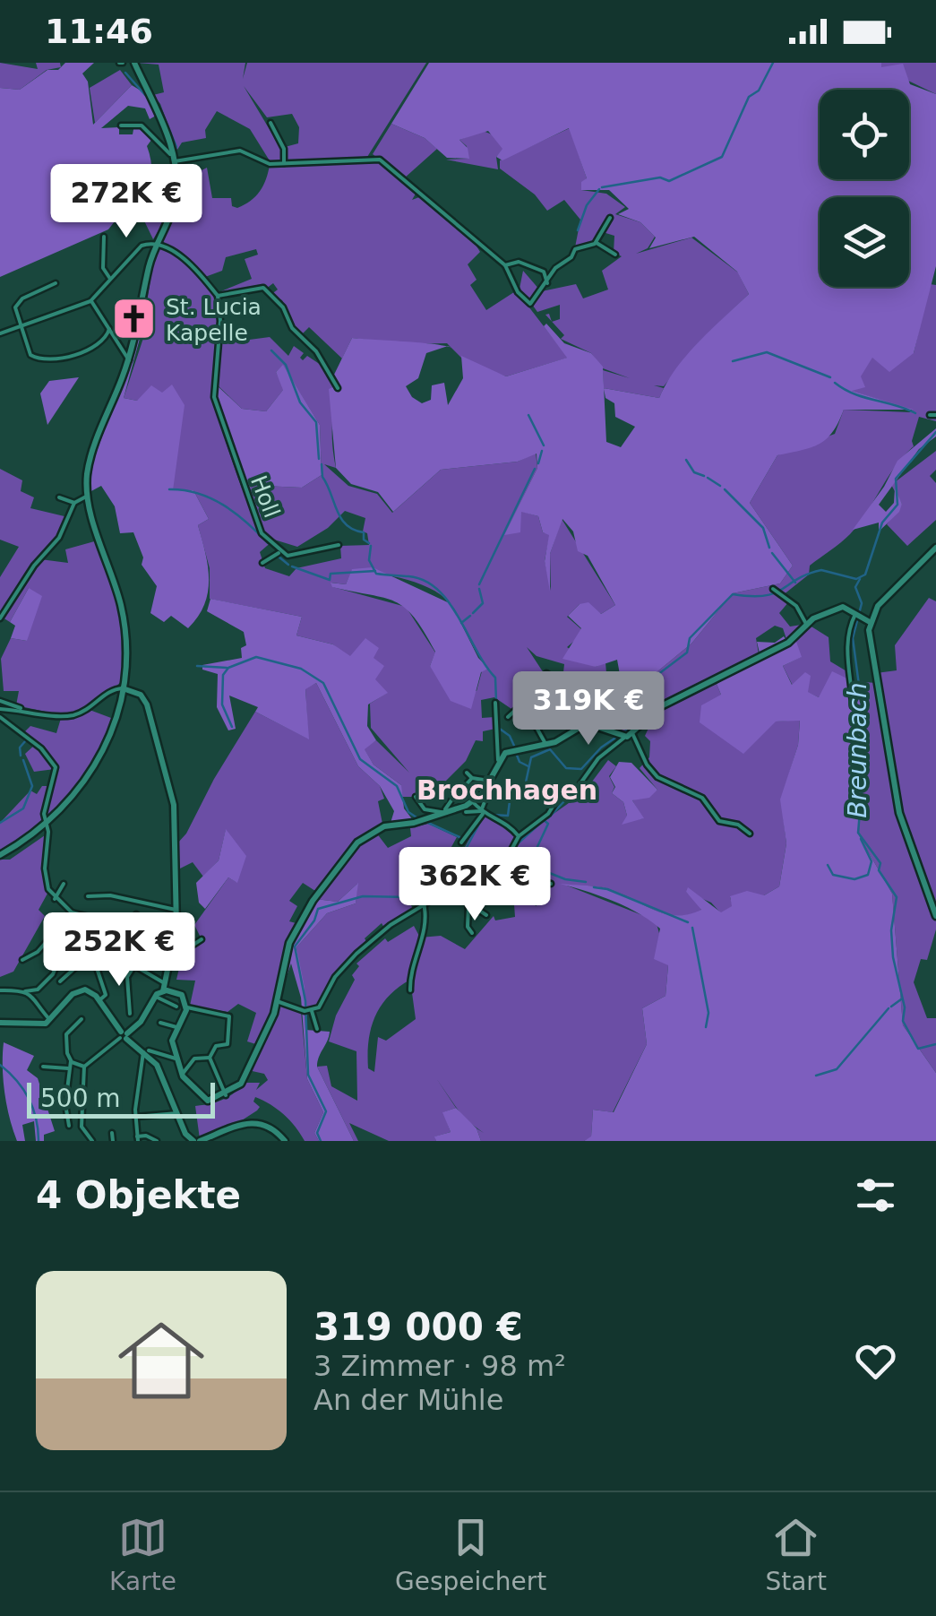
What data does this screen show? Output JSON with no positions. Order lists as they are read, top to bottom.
{
  "streets": {
    "street": ["Holl"]
  },
  "districts": ["Brochhagen"],
  "water": ["Breunbach"],
  "places": {
    "church": ["St. Lucia Kapelle"]
  },
  "scale_bar": "500 m",
  "page": {
    "status": "11:46",
    "price": [
      "272K €",
      "319K €",
      "362K €",
      "252K €"
    ],
    "scale": "500 m",
    "heading": "4 Objekte",
    "list": [
      {
        "name": "319 000 €",
        "note": "3 Zimmer · 98 m² · An der Mühle"
      }
    ],
    "tabs": ["Karte", "Gespeichert", "Start"]
  }
}
